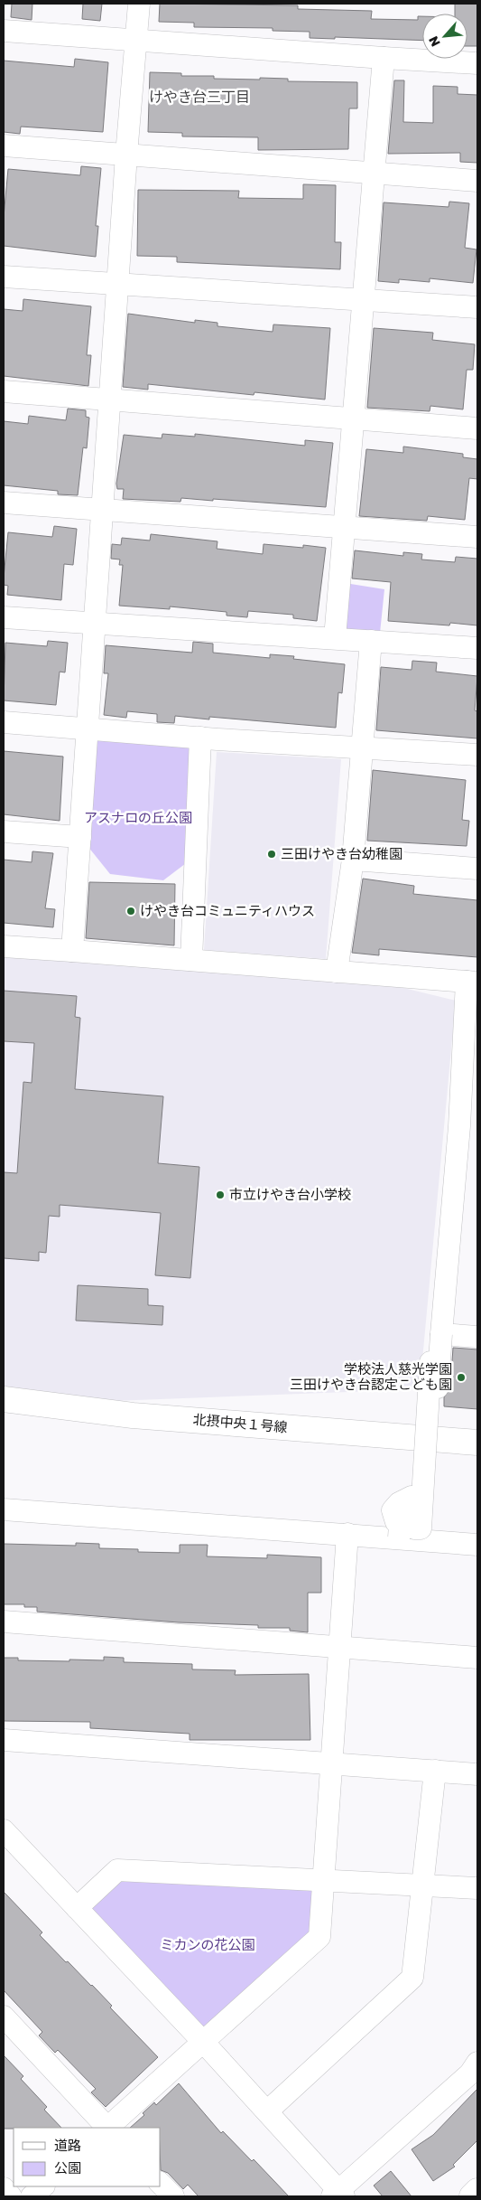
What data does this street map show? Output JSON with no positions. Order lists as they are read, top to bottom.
{
  "streets": {
    "street": ["北摂中央１号線"]
  },
  "districts": ["けやき台三丁目"],
  "parks": ["アスナロの丘公園", "ミカンの花公園"],
  "places": [
    "三田けやき台幼稚園",
    "けやき台コミュニティハウス",
    "市立けやき台小学校",
    "学校法人慈光学園 三田けやき台認定こども園"
  ],
  "legend": ["道路", "公園"],
  "north": "bottom left"
}
